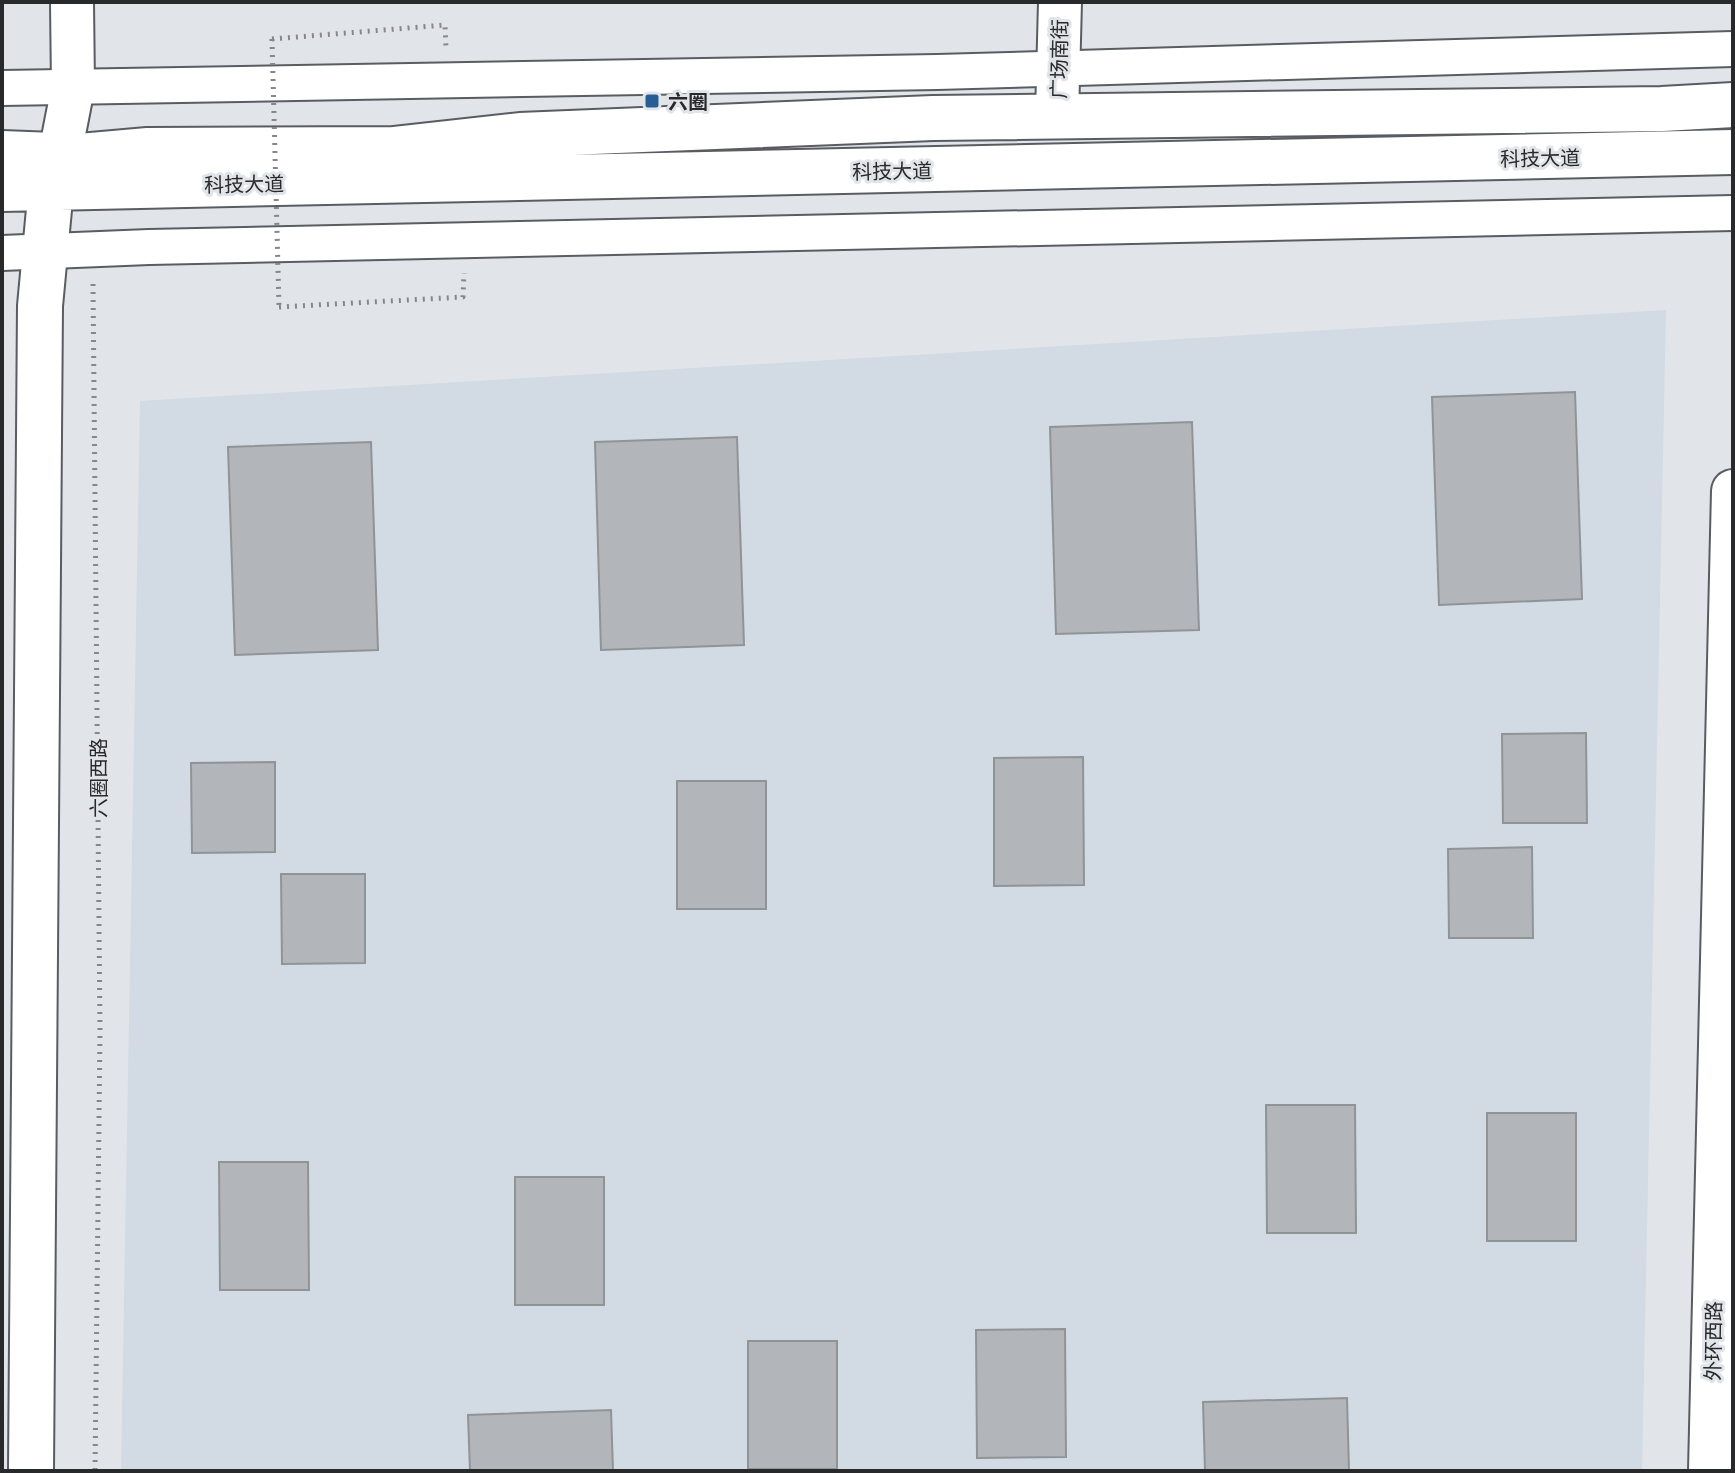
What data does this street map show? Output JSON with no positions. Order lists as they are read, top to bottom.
{
  "streets": {
    "main road": ["科技大道"],
    "street": ["广场南街", "外环西路"],
    "path": ["六圈西路"]
  },
  "crossings": [
    ["广场南街", "科技大道"]
  ],
  "places": {
    "transit": ["六圈"]
  }
}
